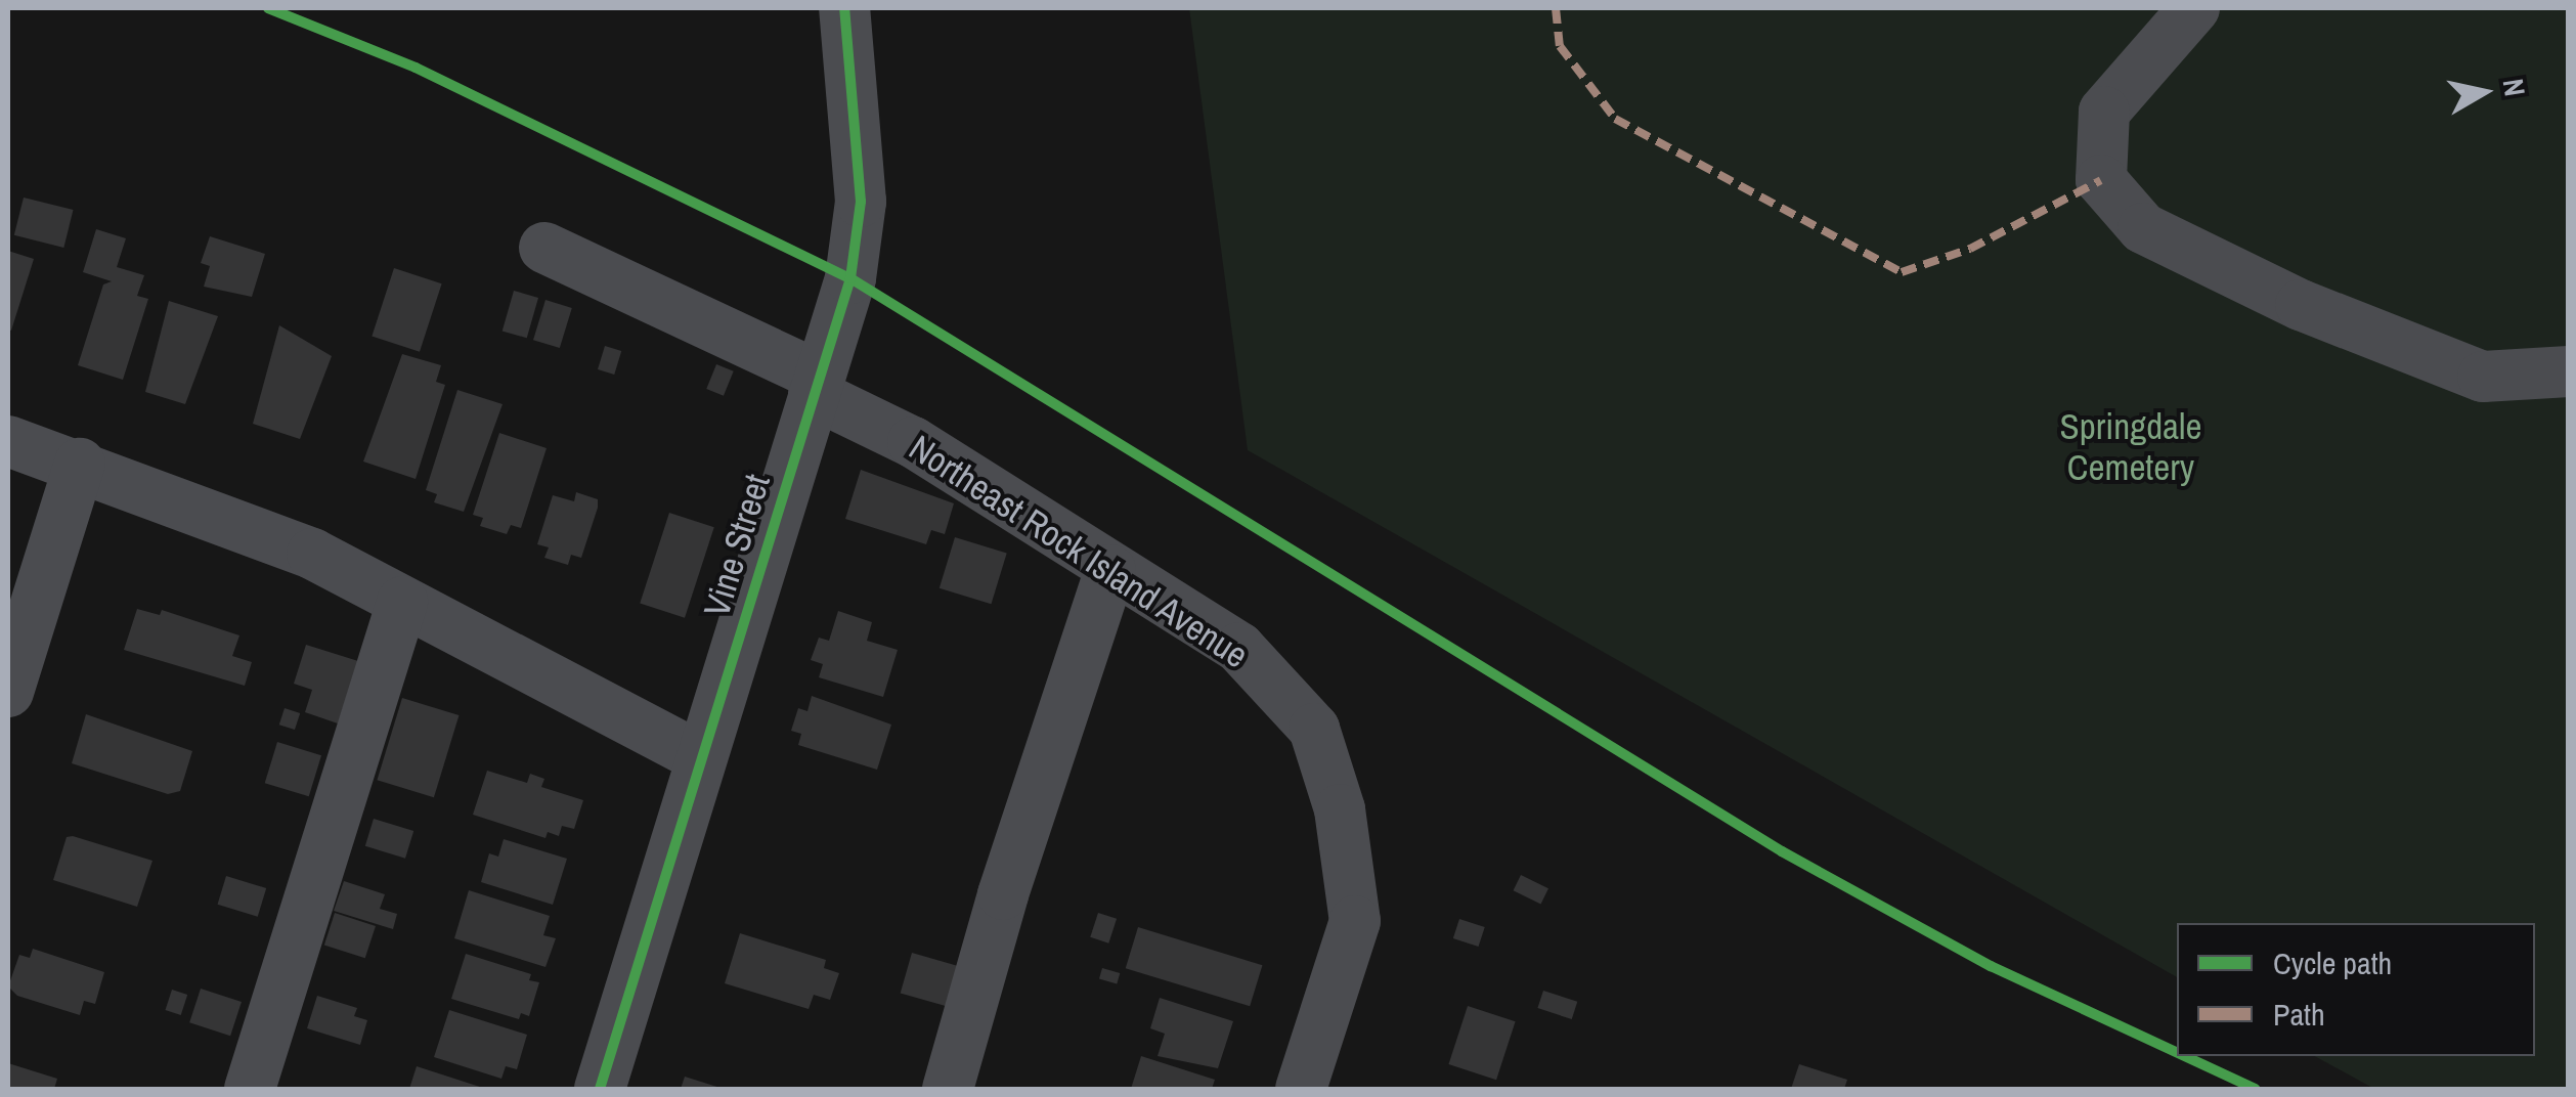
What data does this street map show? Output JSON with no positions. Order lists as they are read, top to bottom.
{
  "streets": {
    "street": ["Vine Street", "Northeast Rock Island Avenue"]
  },
  "crossings": [
    ["Vine Street", "Northeast Rock Island Avenue"]
  ],
  "parks": ["Springdale Cemetery"],
  "legend": ["Cycle path", "Path"],
  "north": "right"
}
